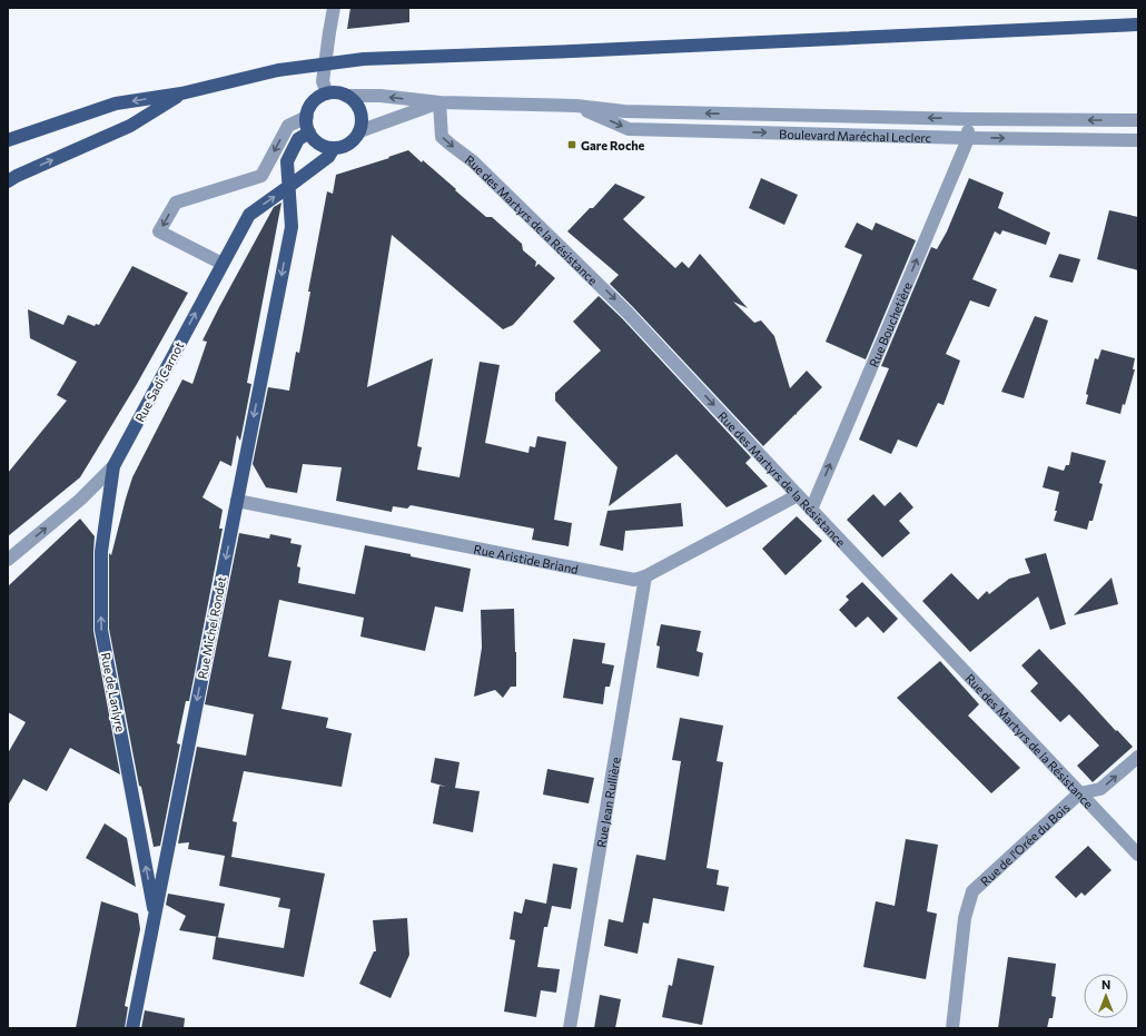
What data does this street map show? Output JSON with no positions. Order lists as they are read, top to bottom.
{
  "streets": {
    "main road": ["Rue Sadi Carnot", "Rue Michel Rondet", "Rue de Lanlyre"],
    "street": [
      "Boulevard Maréchal Leclerc",
      "Rue des Martyrs de la Résistance",
      "Rue Bouchetière",
      "Rue Aristide Briand",
      "Rue Jean Rullière",
      "Rue de l'Orée du Bois"
    ]
  },
  "crossings": [
    ["Boulevard Maréchal Leclerc", "Rue des Martyrs de la Résistance"],
    ["Boulevard Maréchal Leclerc", "Rue Bouchetière"],
    ["Boulevard Maréchal Leclerc", "Rue Sadi Carnot"],
    ["Rue des Martyrs de la Résistance", "Rue Bouchetière"],
    ["Rue des Martyrs de la Résistance", "Rue Aristide Briand"],
    ["Rue des Martyrs de la Résistance", "Rue de l'Orée du Bois"],
    ["Rue Sadi Carnot", "Rue Michel Rondet"],
    ["Rue Sadi Carnot", "Rue de Lanlyre"],
    ["Rue Aristide Briand", "Rue Michel Rondet"],
    ["Rue Aristide Briand", "Rue Jean Rullière"],
    ["Rue Michel Rondet", "Rue de Lanlyre"]
  ],
  "one_way": [
    "Rue des Martyrs de la Résistance",
    "Rue Bouchetière",
    "Rue Sadi Carnot",
    "Rue Michel Rondet",
    "Rue de Lanlyre"
  ],
  "places": {
    "transit": ["Gare Roche"]
  },
  "north": "top"
}
